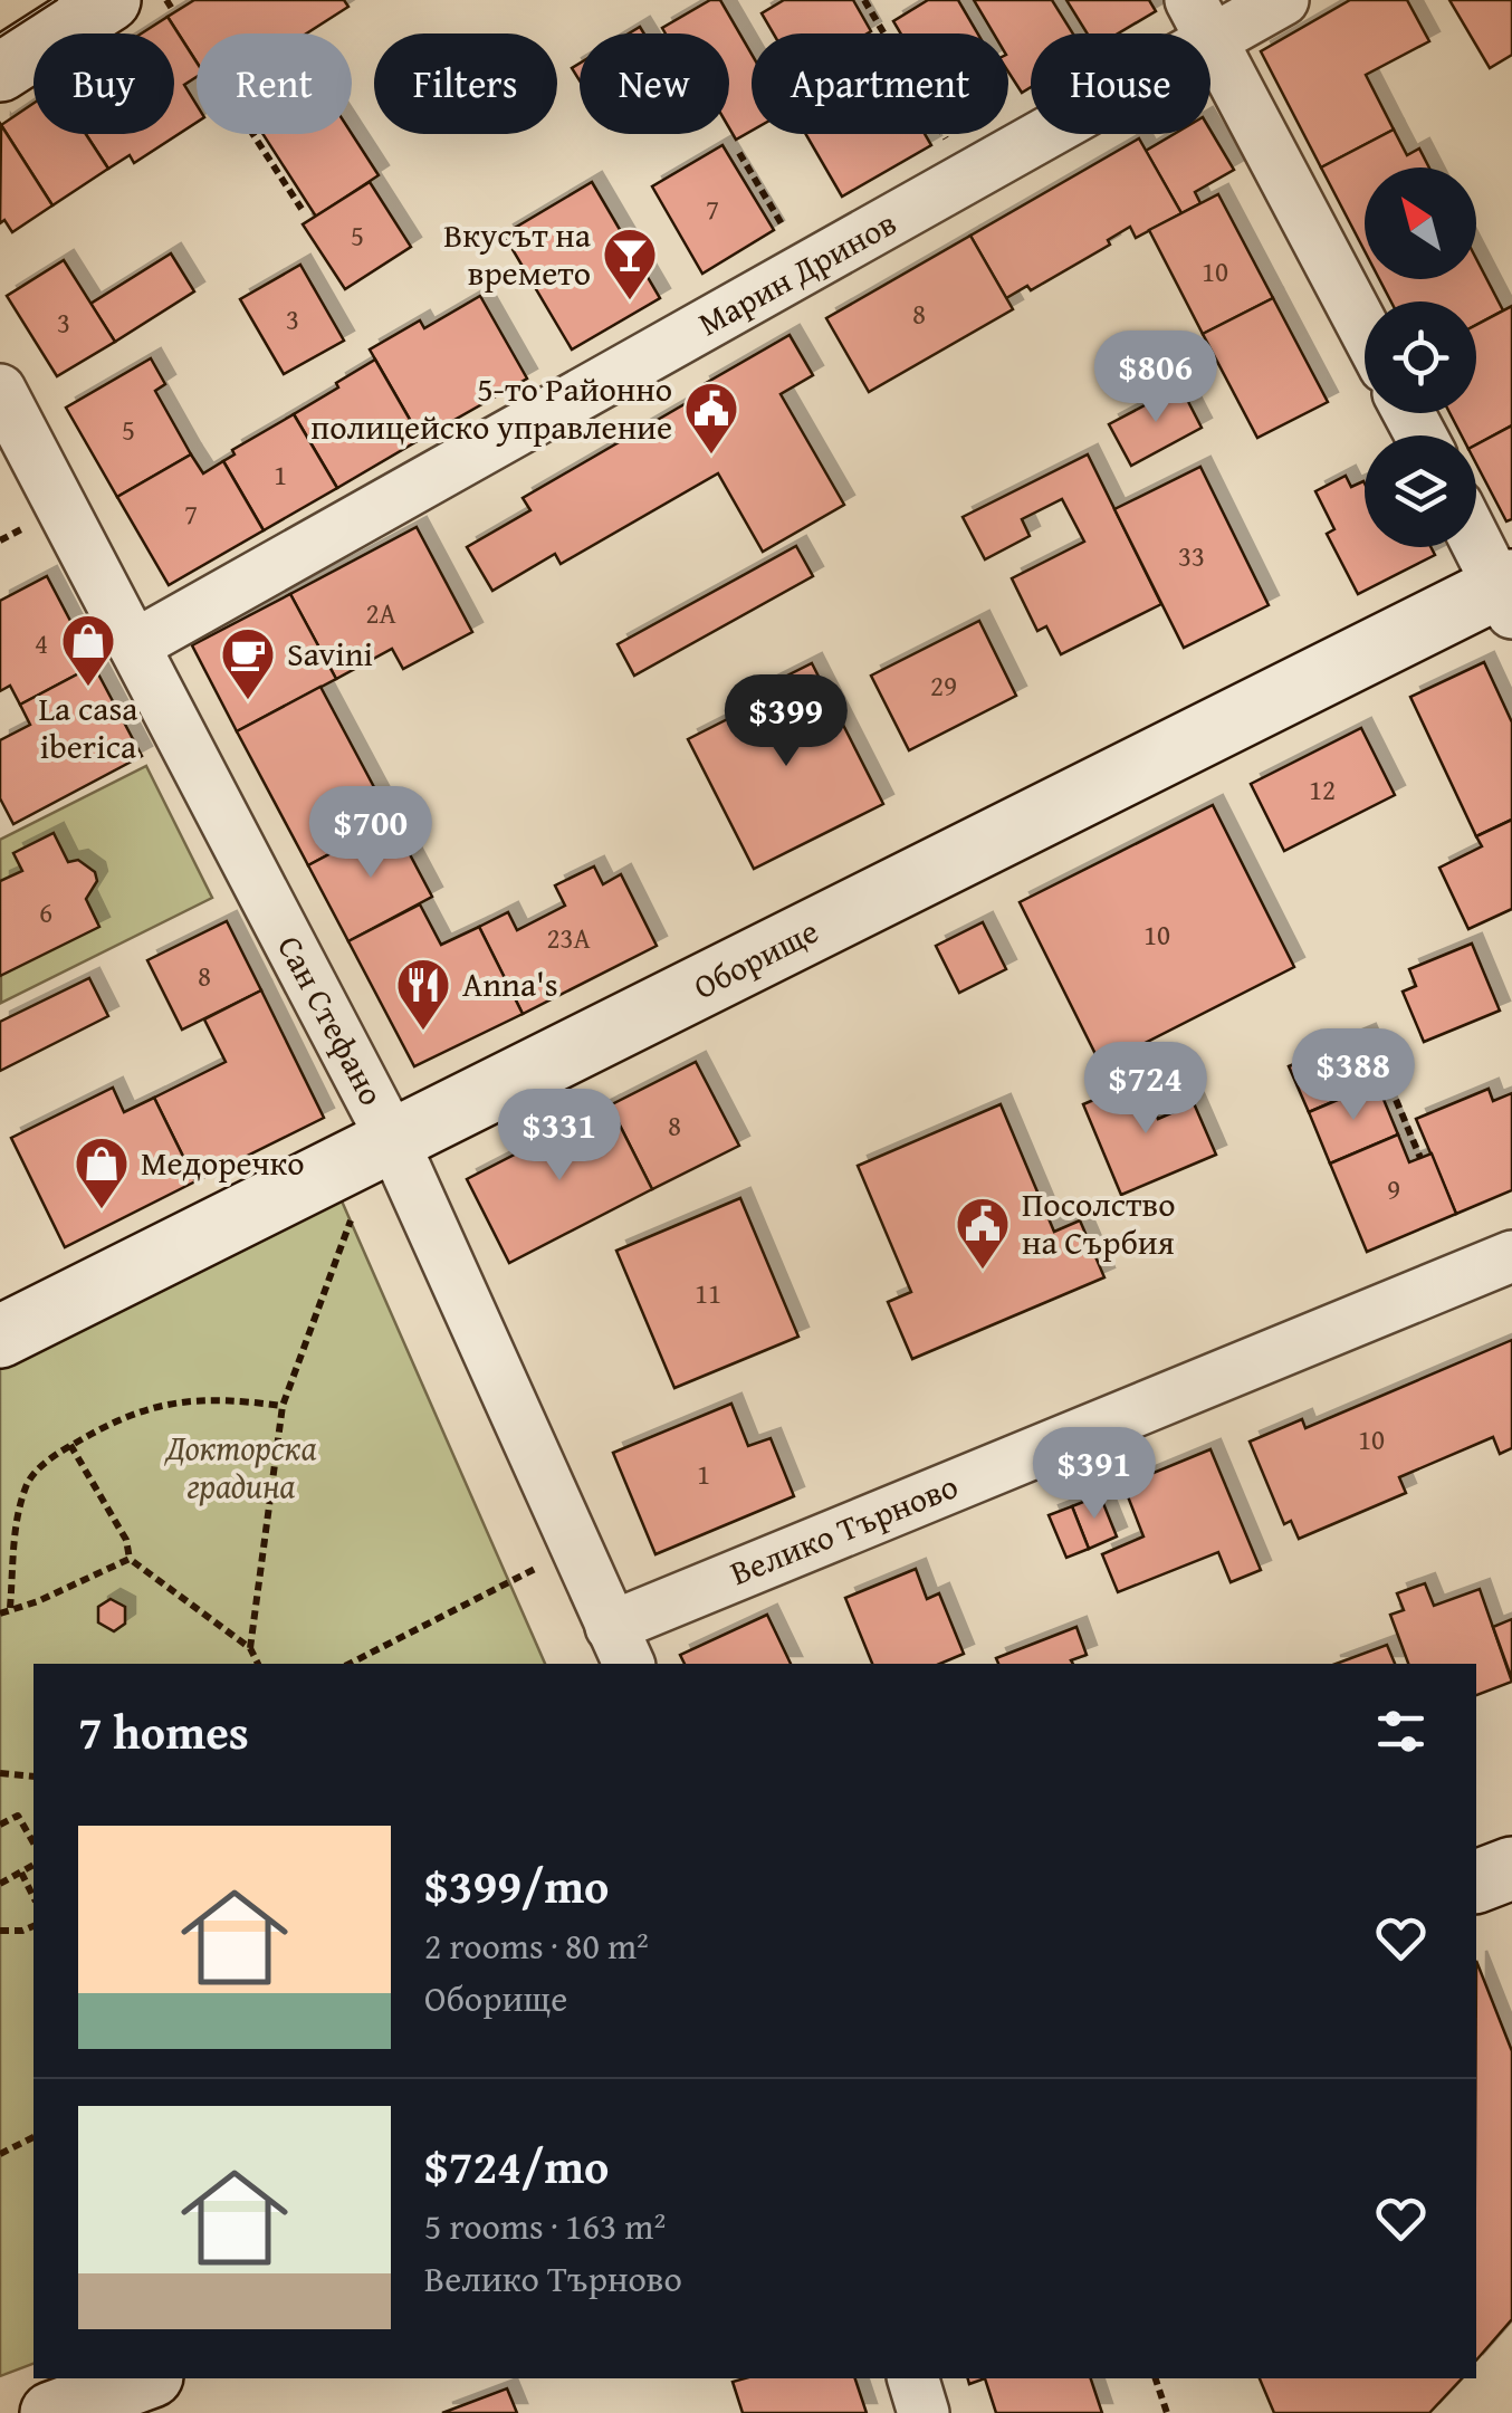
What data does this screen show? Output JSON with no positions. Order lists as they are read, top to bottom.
{
  "streets": {
    "street": [
      "Марин Дринов",
      "Оборище",
      "Сан Стефано",
      "Велико Търново"
    ]
  },
  "crossings": [
    ["Марин Дринов", "Сан Стефано"],
    ["Оборище", "Сан Стефано"],
    ["Сан Стефано", "Велико Търново"]
  ],
  "parks": ["Докторска градина"],
  "places": {
    "bar": ["Вкусът на времето"],
    "public building": ["5-то Районно полицейско управление", "Посолство на Сърбия"],
    "shop": ["La casa iberica", "Медоречко"],
    "cafe": ["Savini"],
    "restaurant": ["Anna's"]
  },
  "house_numbers": [
    "7",
    "5",
    "10",
    "8",
    "3",
    "3",
    "5",
    "1",
    "7",
    "33",
    "2А",
    "4",
    "29",
    "12",
    "6",
    "10",
    "23А",
    "8",
    "8",
    "9",
    "11",
    "10",
    "1"
  ],
  "north": "top left",
  "page": {
    "chip": [
      "Buy",
      "Rent",
      "Filters",
      "New",
      "Apartment",
      "House"
    ],
    "price": [
      "$806",
      "$399",
      "$700",
      "$388",
      "$724",
      "$331",
      "$391"
    ],
    "heading": "7 homes",
    "list": [
      {
        "name": "$399/mo",
        "note": "2 rooms · 80 m² · Оборище"
      },
      {
        "name": "$724/mo",
        "note": "5 rooms · 163 m² · Велико Търново"
      }
    ]
  }
}
